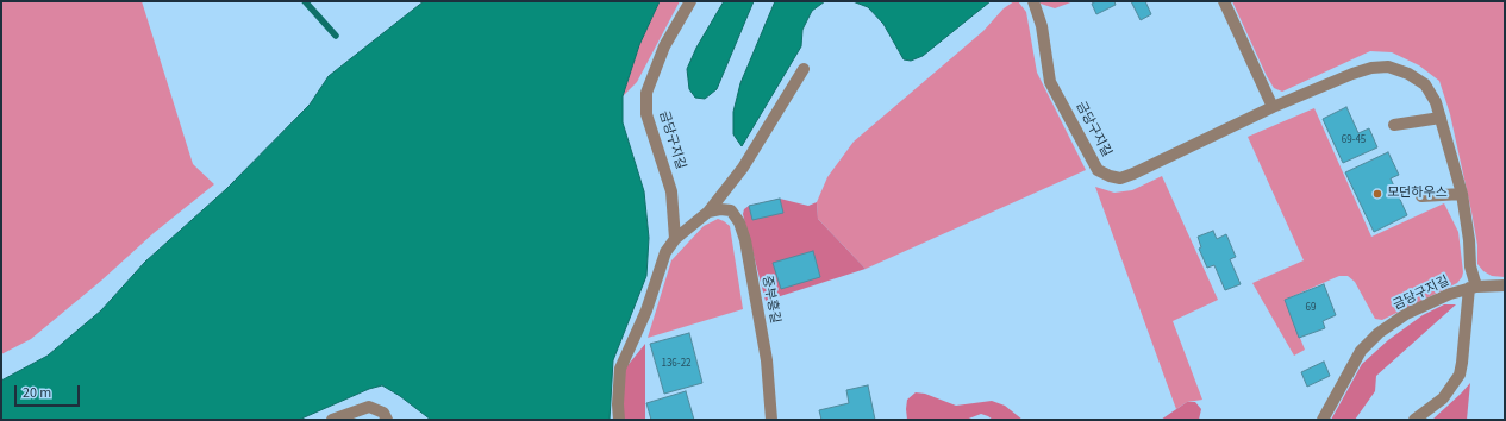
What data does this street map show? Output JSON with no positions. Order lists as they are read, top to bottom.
{
  "streets": {
    "street": ["금당구지길", "중부흥길"]
  },
  "places": ["모던하우스"],
  "house_numbers": ["69-45", "69", "136-22"],
  "scale_bar": "20 m"
}
